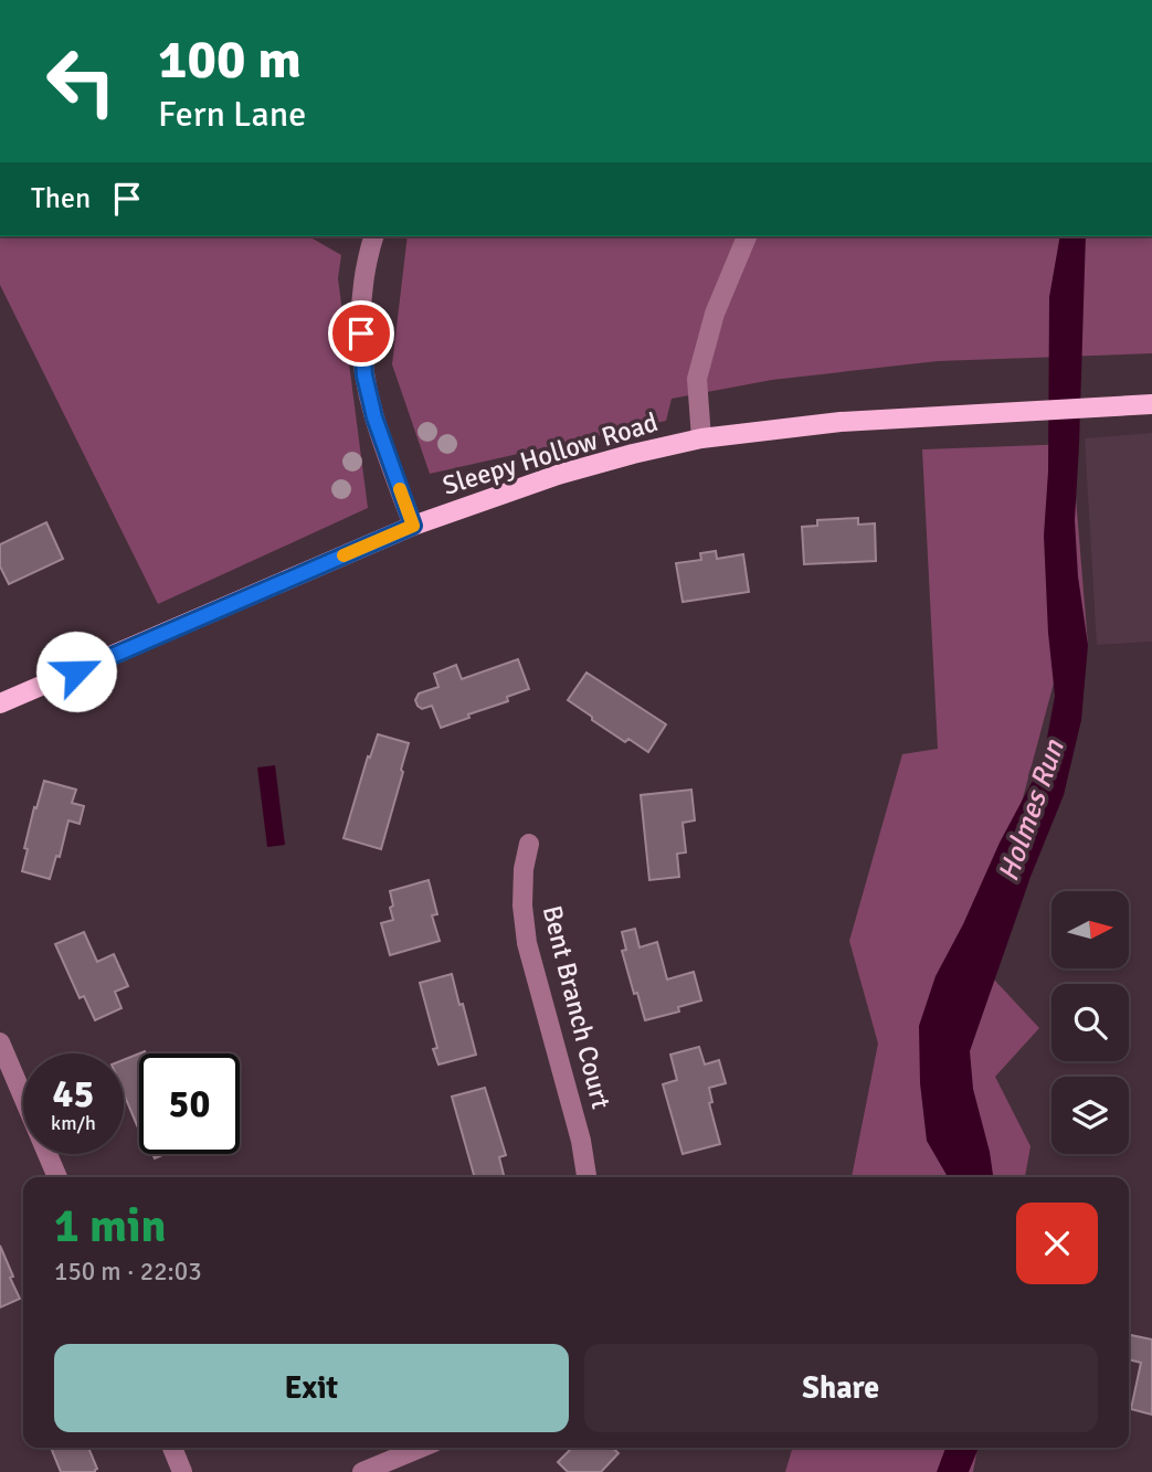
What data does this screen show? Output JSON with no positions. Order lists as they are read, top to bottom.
{
  "streets": {
    "main road": ["Sleepy Hollow Road"],
    "street": ["Bent Branch Court"]
  },
  "water": ["Holmes Run"],
  "north": "right",
  "page": {
    "turn": ["100 m", "Fern Lane"],
    "then": "Then",
    "speed": "45 km/h",
    "limit": "50",
    "heading": ["1 min", "150 m · 22:03"],
    "buttons": ["Exit", "Share"]
  }
}
